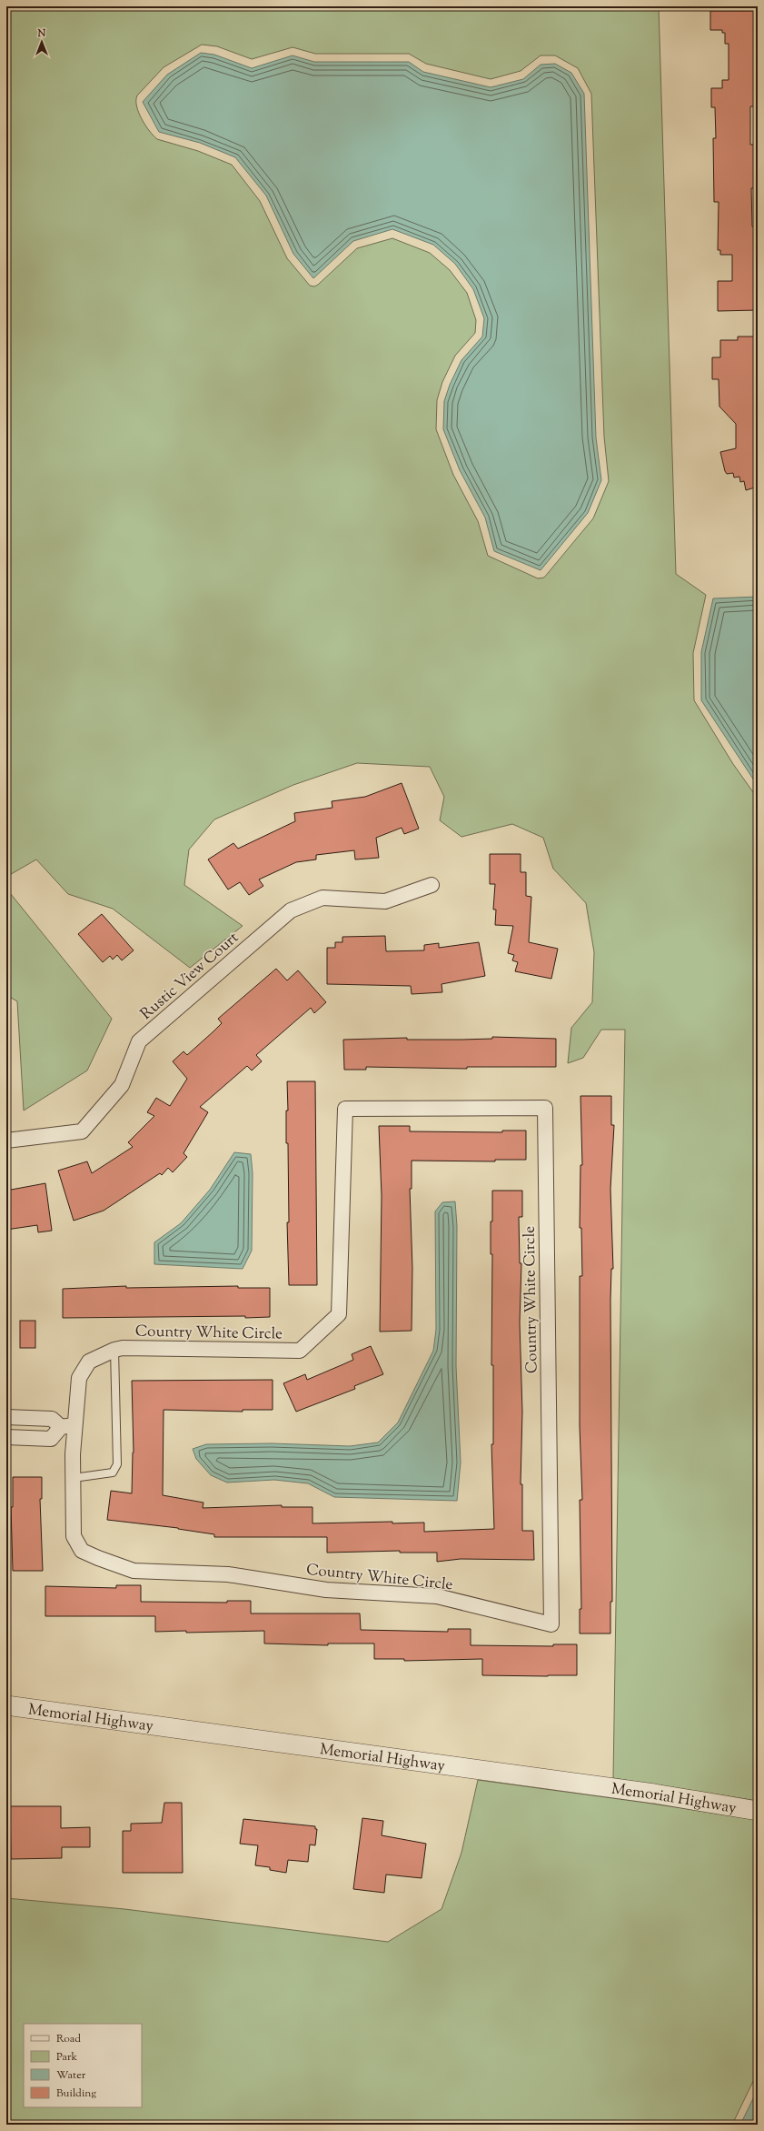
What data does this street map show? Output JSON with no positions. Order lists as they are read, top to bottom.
{
  "streets": {
    "street": ["Rustic View Court", "Country White Circle", "Memorial Highway"]
  },
  "legend": [
    "Road",
    "Park",
    "Water",
    "Building"
  ],
  "north": "top"
}
